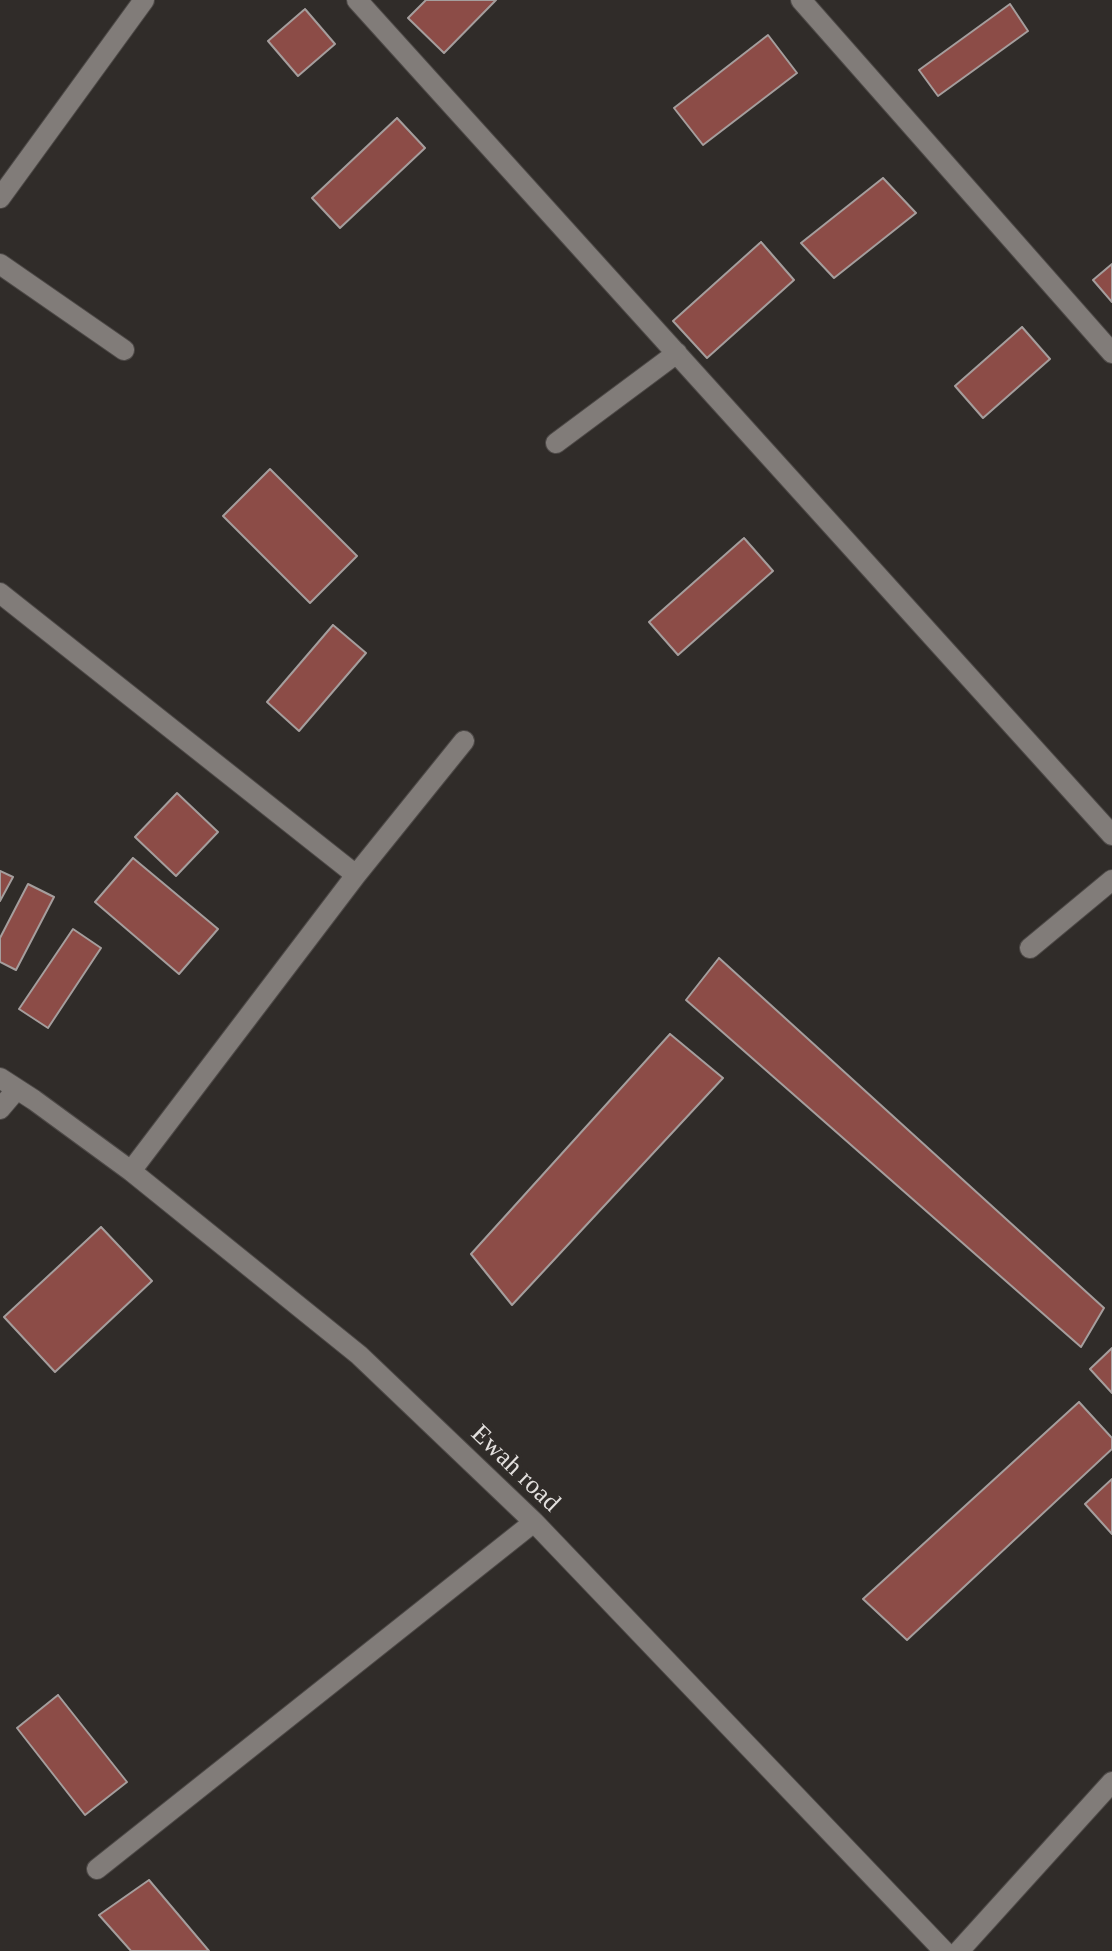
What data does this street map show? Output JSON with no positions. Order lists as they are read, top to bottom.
{
  "streets": {
    "street": ["Ewah road"]
  }
}
